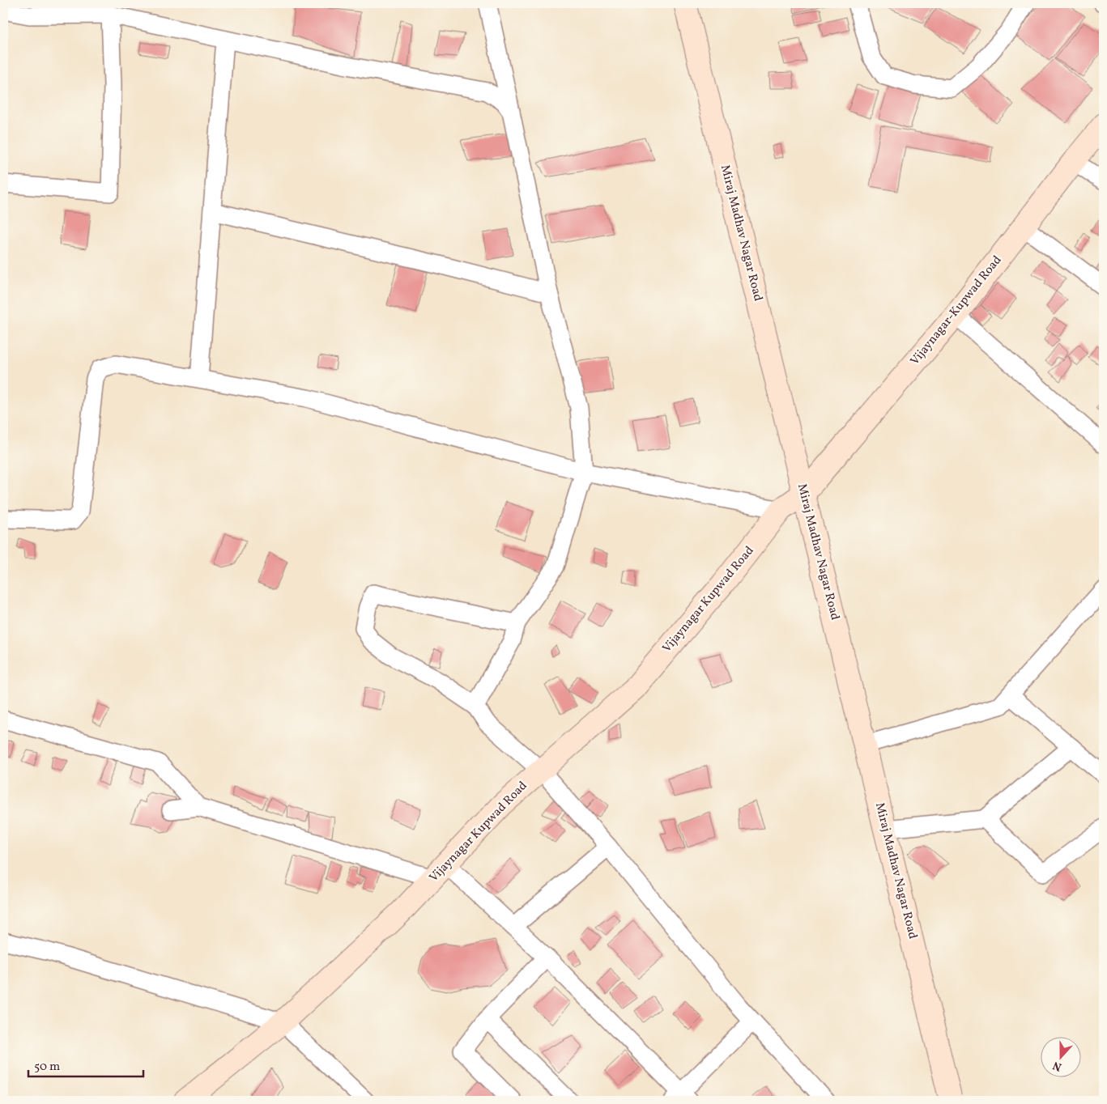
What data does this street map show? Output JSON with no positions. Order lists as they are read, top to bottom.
{
  "streets": {
    "street": ["Miraj Madhav Nagar Road", "Vijaynagar-Kupwad Road", "Vijaynagar Kupwad Road"]
  },
  "crossings": [
    ["Miraj Madhav Nagar Road", "Vijaynagar-Kupwad Road"],
    ["Miraj Madhav Nagar Road", "Vijaynagar Kupwad Road"],
    ["Vijaynagar-Kupwad Road", "Vijaynagar Kupwad Road"]
  ],
  "scale_bar": "50 m",
  "north": "bottom"
}
